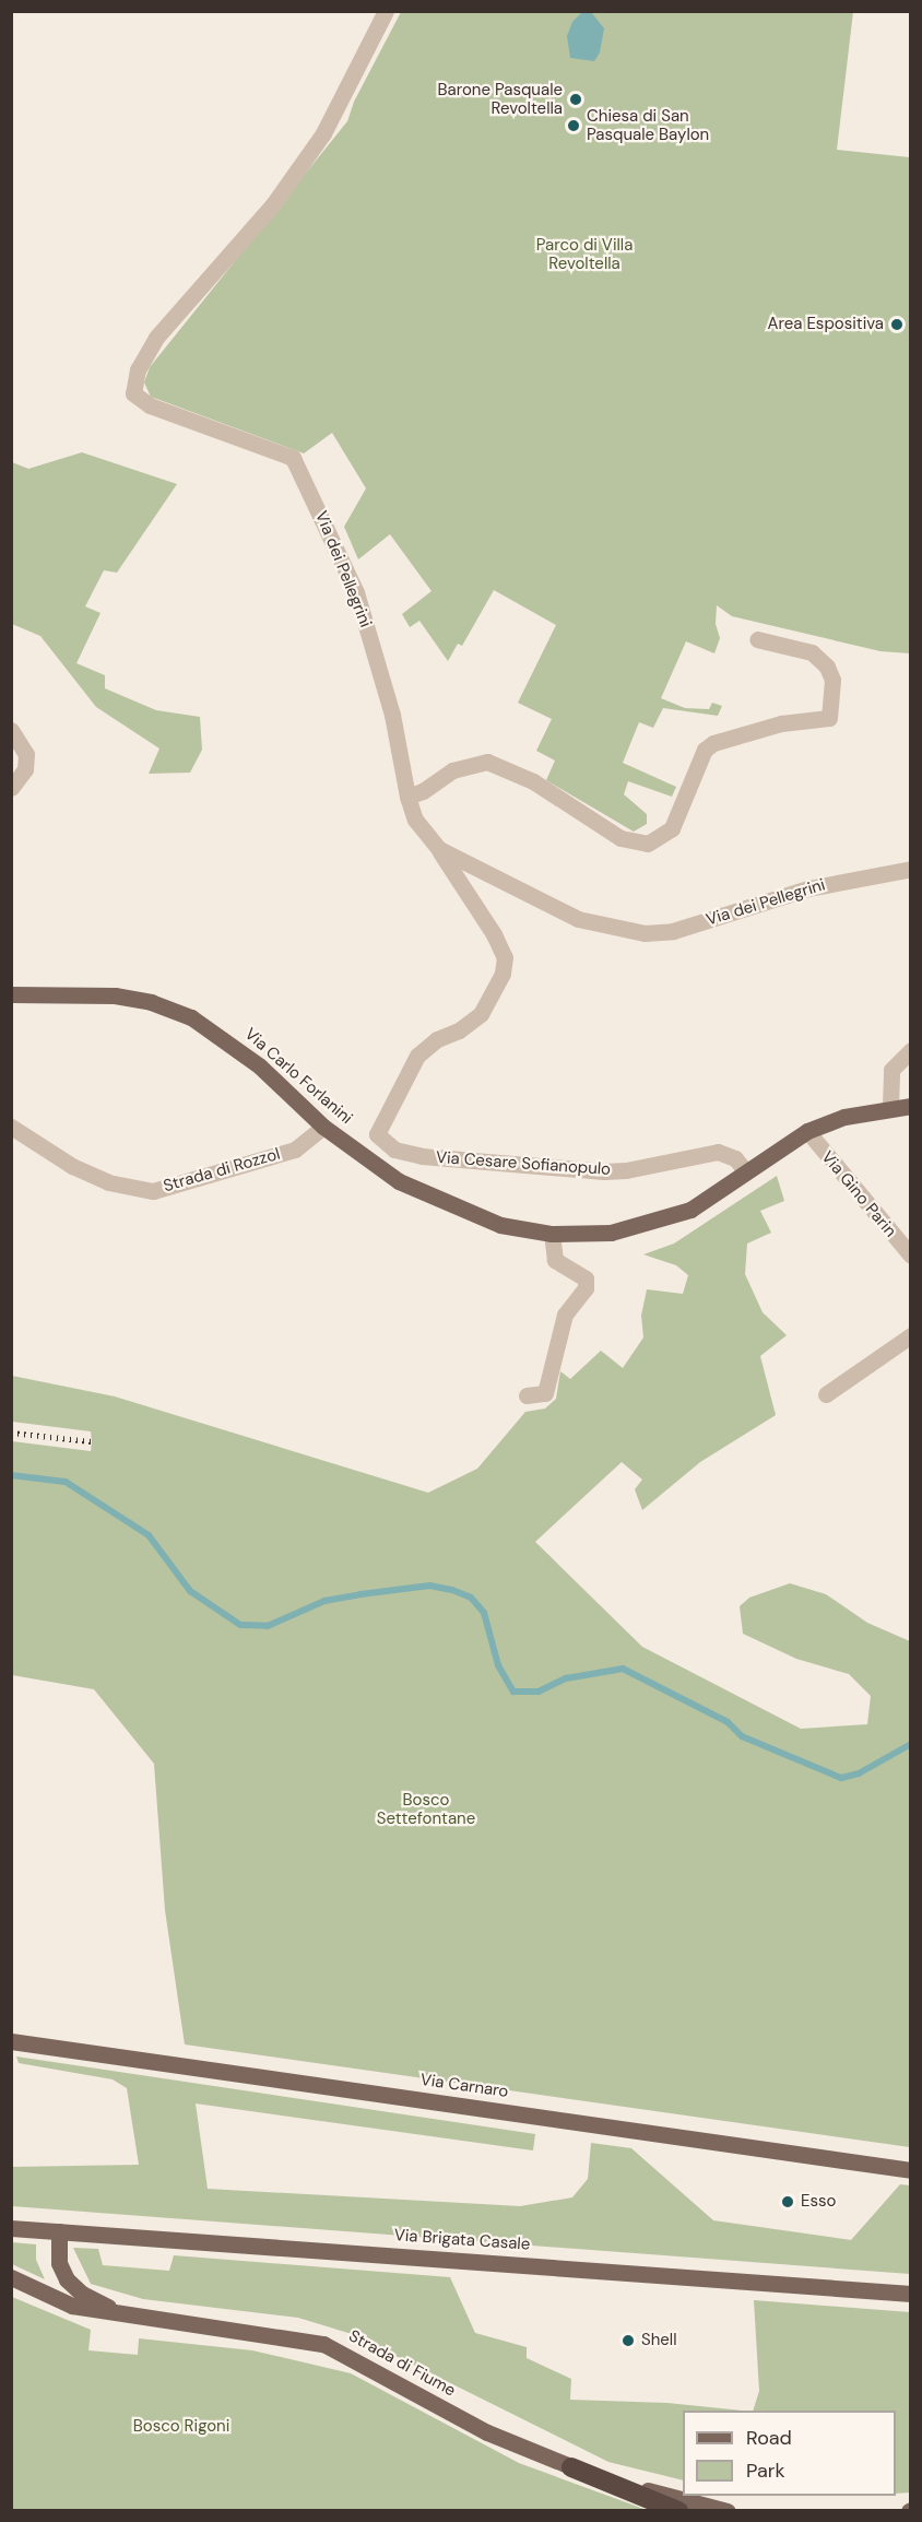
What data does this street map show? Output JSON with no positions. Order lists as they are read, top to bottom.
{
  "streets": {
    "main road": [
      "Via Carlo Forlanini",
      "Via Carnaro",
      "Via Brigata Casale",
      "Strada di Fiume"
    ],
    "street": [
      "Via dei Pellegrini",
      "Via Cesare Sofianopulo",
      "Strada di Rozzol",
      "Via Gino Parin"
    ]
  },
  "crossings": [
    ["Via dei Pellegrini", "Via Cesare Sofianopulo"],
    ["Via Carlo Forlanini", "Via Cesare Sofianopulo"],
    ["Via Carlo Forlanini", "Strada di Rozzol"],
    ["Via Carlo Forlanini", "Via Gino Parin"]
  ],
  "parks": ["Parco di Villa Revoltella", "Bosco Settefontane", "Bosco Rigoni"],
  "places": [
    "Barone Pasquale Revoltella",
    "Chiesa di San Pasquale Baylon",
    "Area Espositiva",
    "Esso",
    "Shell"
  ],
  "legend": ["Road", "Park"]
}
